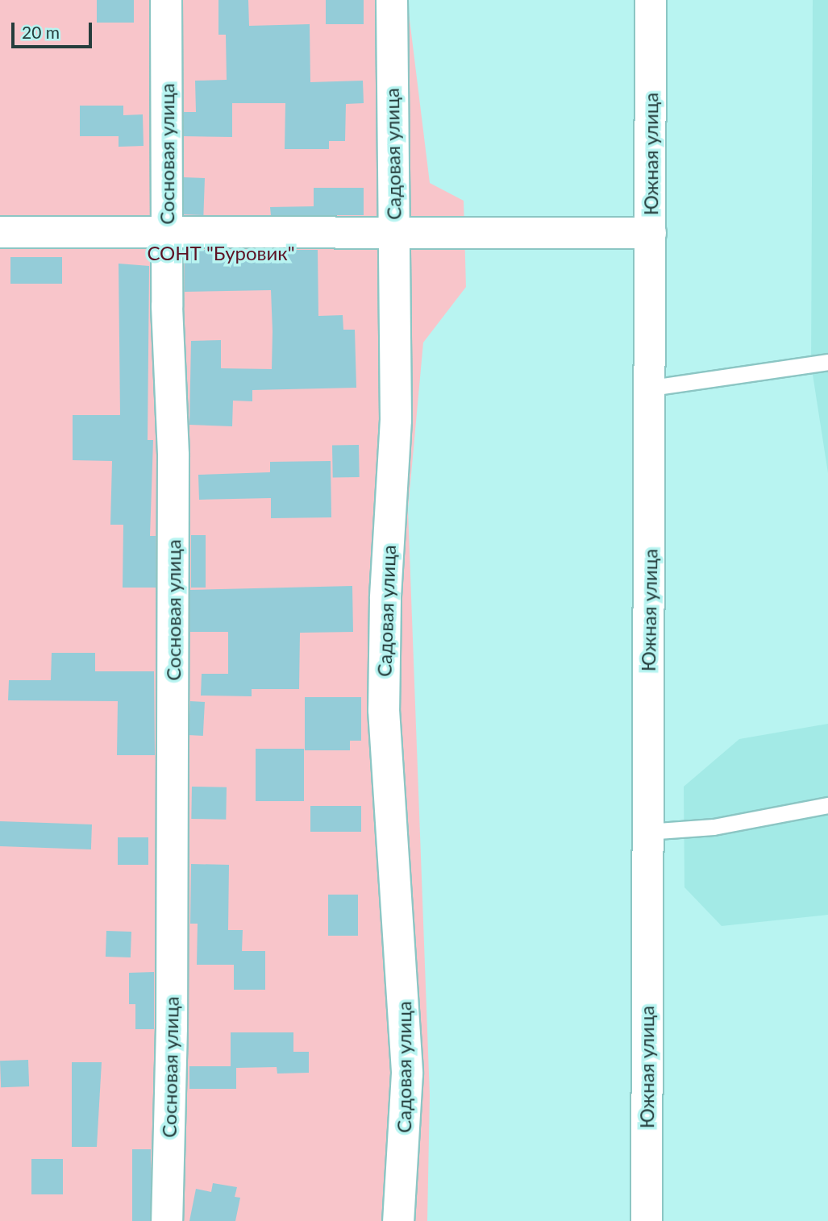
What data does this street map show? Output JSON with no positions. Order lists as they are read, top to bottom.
{
  "streets": {
    "street": ["Сосновая улица", "Садовая улица", "Южная улица"]
  },
  "parks": ["СОНТ \"Буровик\""],
  "scale_bar": "20 m"
}
